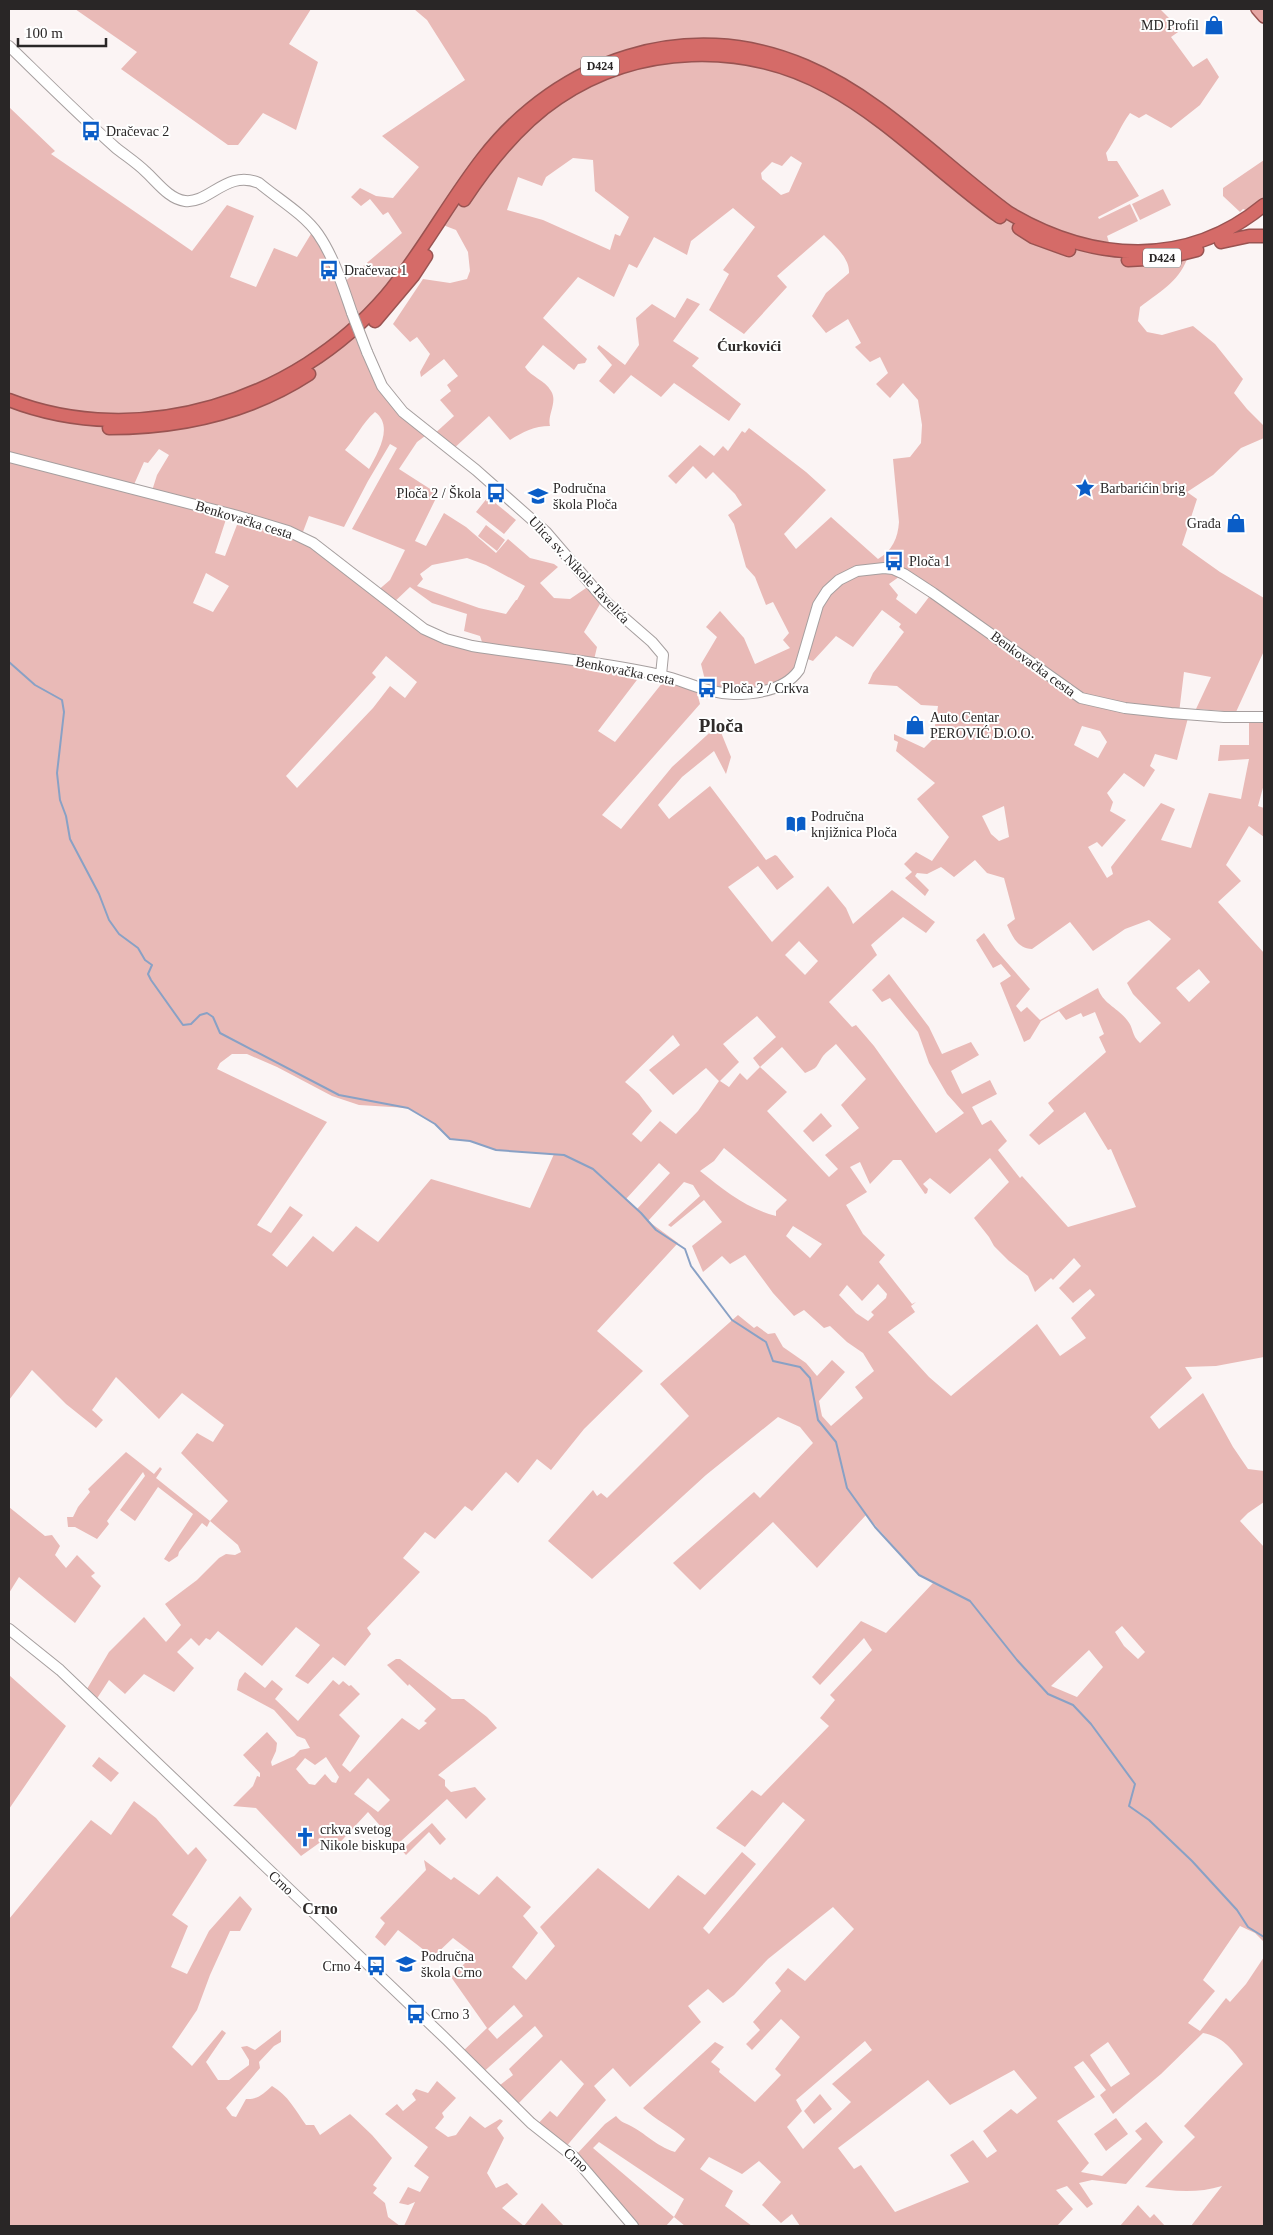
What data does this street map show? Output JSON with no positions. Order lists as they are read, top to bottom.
{
  "streets": {
    "highway": ["D424"],
    "street": ["Benkovačka cesta", "Ulica sv. Nikole Tavelića", "Crno"]
  },
  "crossings": [
    ["Benkovačka cesta", "Ulica sv. Nikole Tavelića"]
  ],
  "districts": ["Ćurkovići", "Ploča", "Crno"],
  "places": {
    "shop": ["MD Profil", "Građa", "Auto Centar PEROVIĆ D.O.O."],
    "bus stop": [
      "Dračevac 2",
      "Dračevac 1",
      "Ploča 2 / Škola",
      "Ploča 1",
      "Ploča 2 / Crkva",
      "Crno 4",
      "Crno 3"
    ],
    "place": ["Barbarićin brig"],
    "school or university": ["Područna škola Ploča", "Područna škola Crno"],
    "library": ["Područna knjižnica Ploča"],
    "church": ["crkva svetog Nikole biskupa"]
  },
  "scale_bar": "100 m"
}
